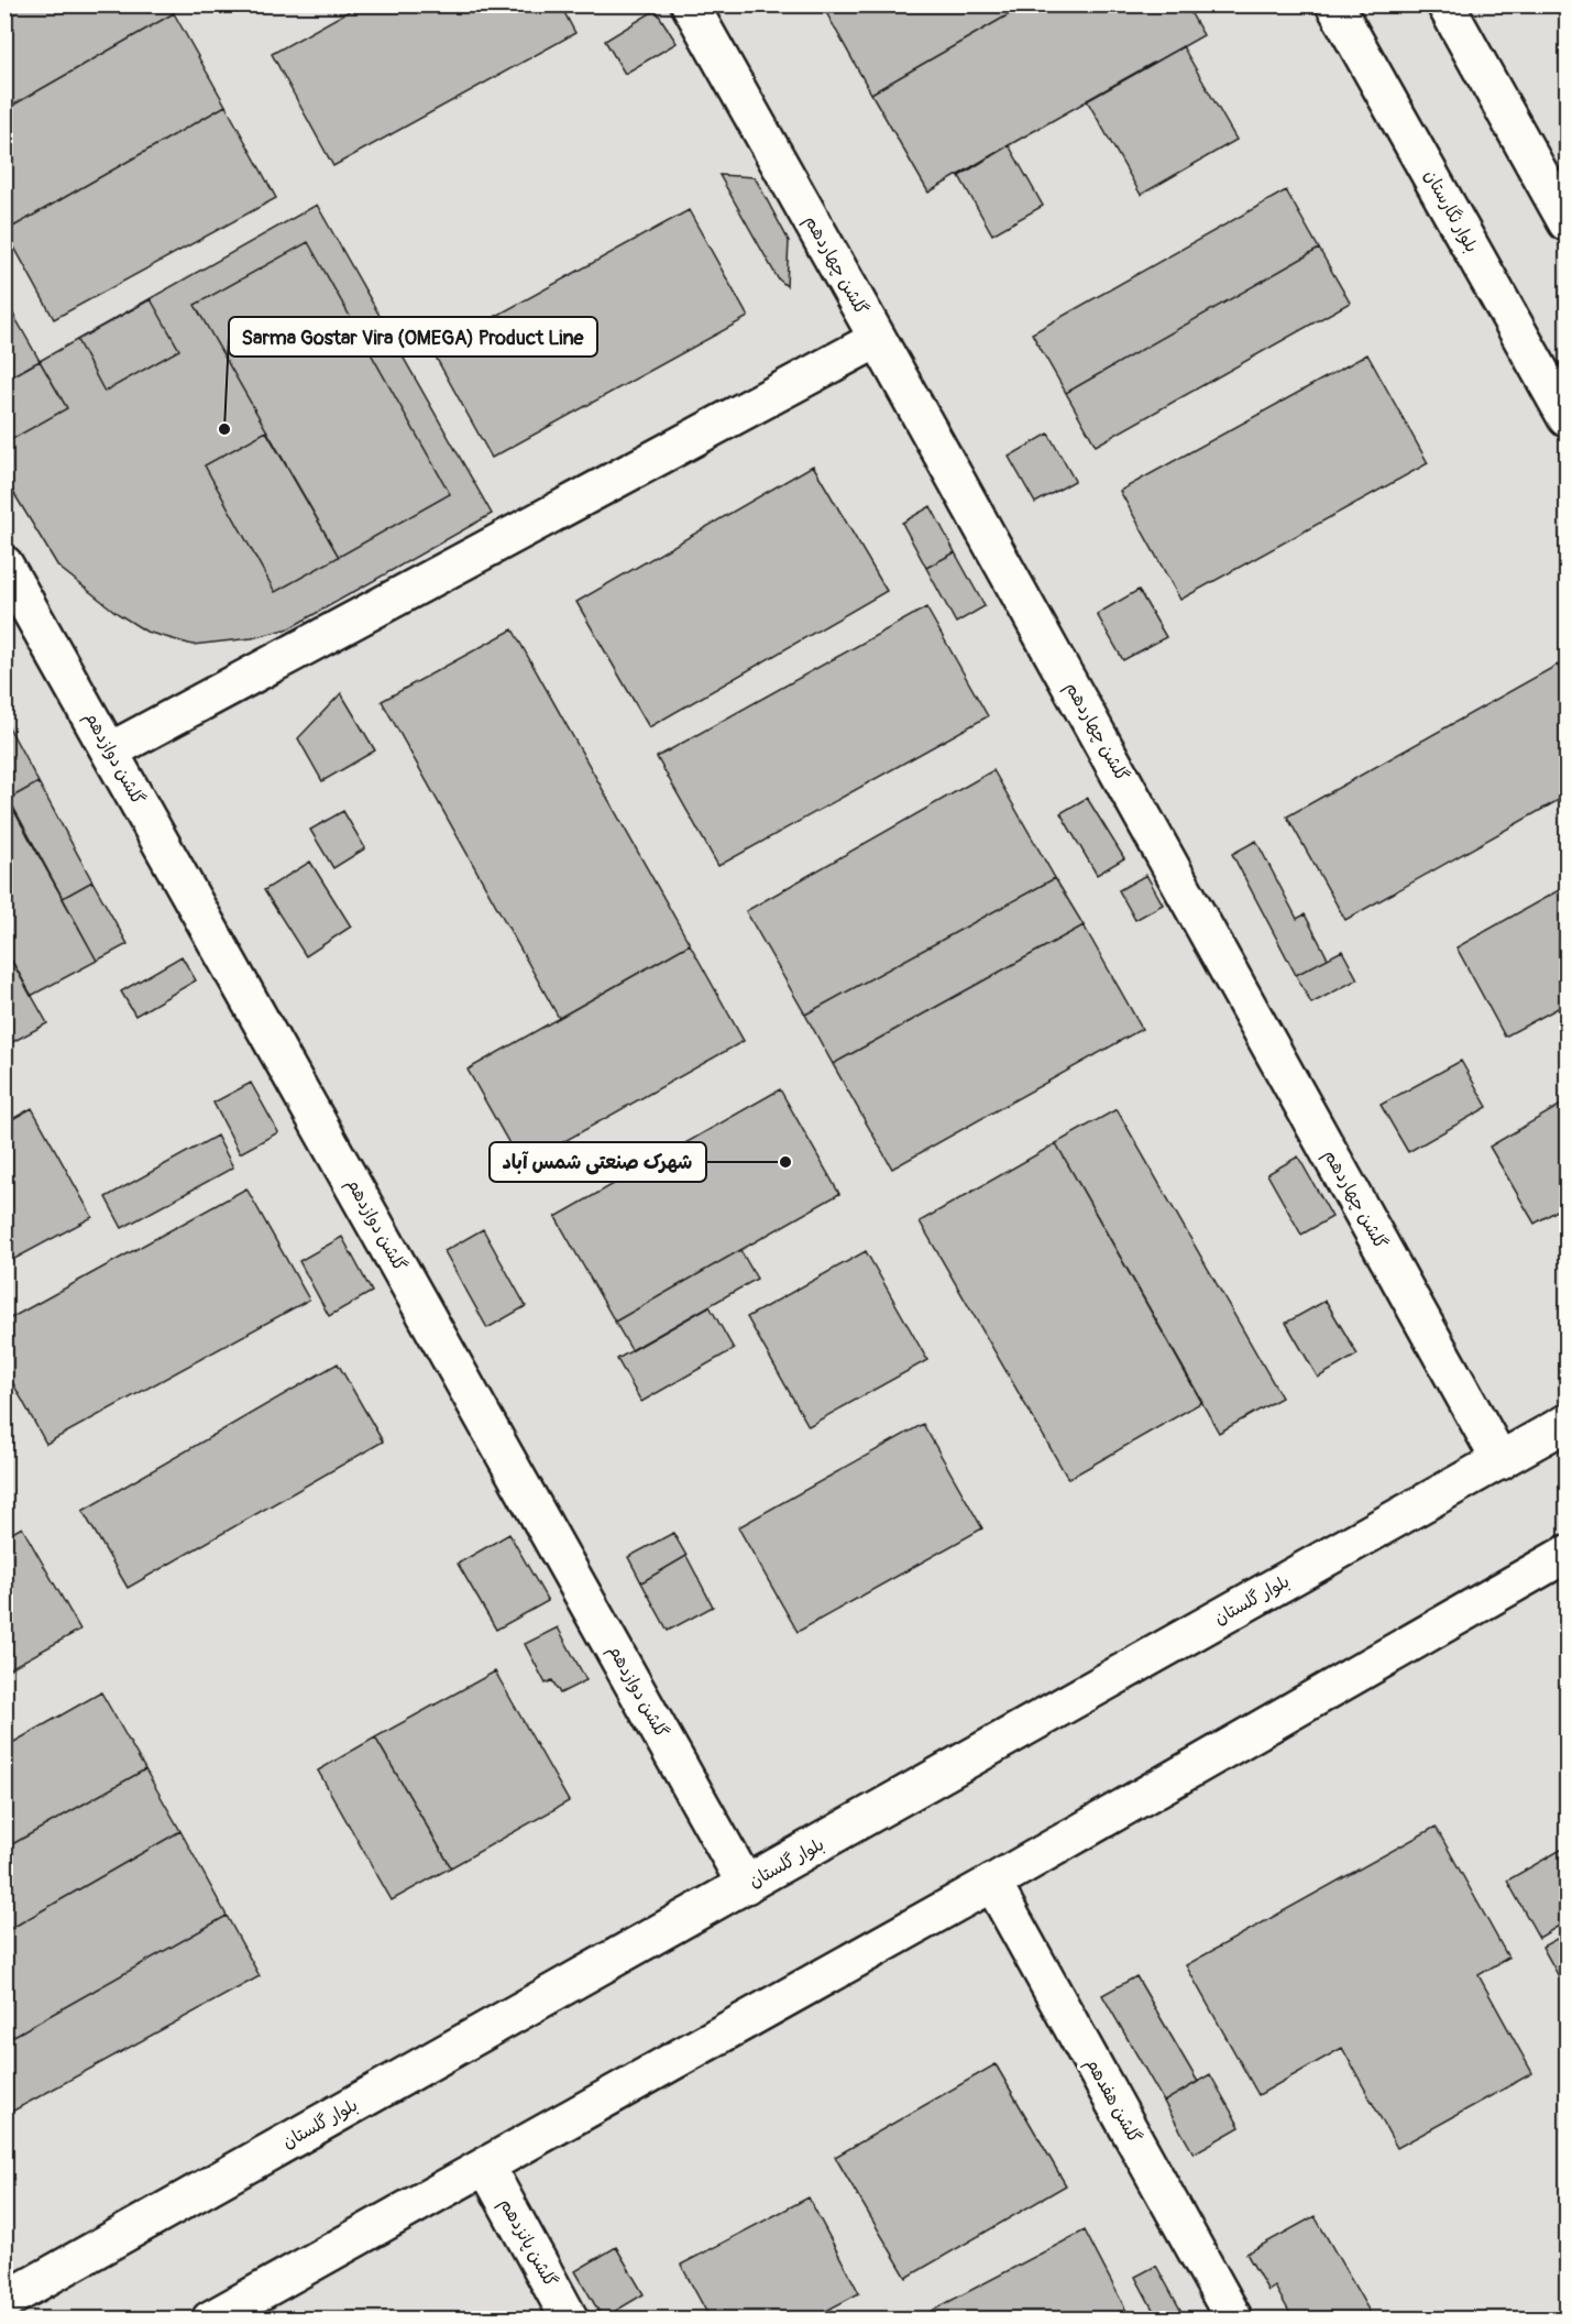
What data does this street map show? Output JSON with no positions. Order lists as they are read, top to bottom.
{
  "streets": {
    "street": [
      "بلوار نگارستان",
      "گلشن چهاردهم",
      "گلشن دوازدهم",
      "بلوار گلستان",
      "گلشن هفدهم",
      "گلشن پانزدهم"
    ]
  },
  "crossings": [
    ["گلشن چهاردهم", "بلوار گلستان"],
    ["گلشن دوازدهم", "بلوار گلستان"]
  ],
  "places": ["Sarma Gostar Vira (OMEGA) Product Line", "شهرک صنعتی شمس آباد"]
}
